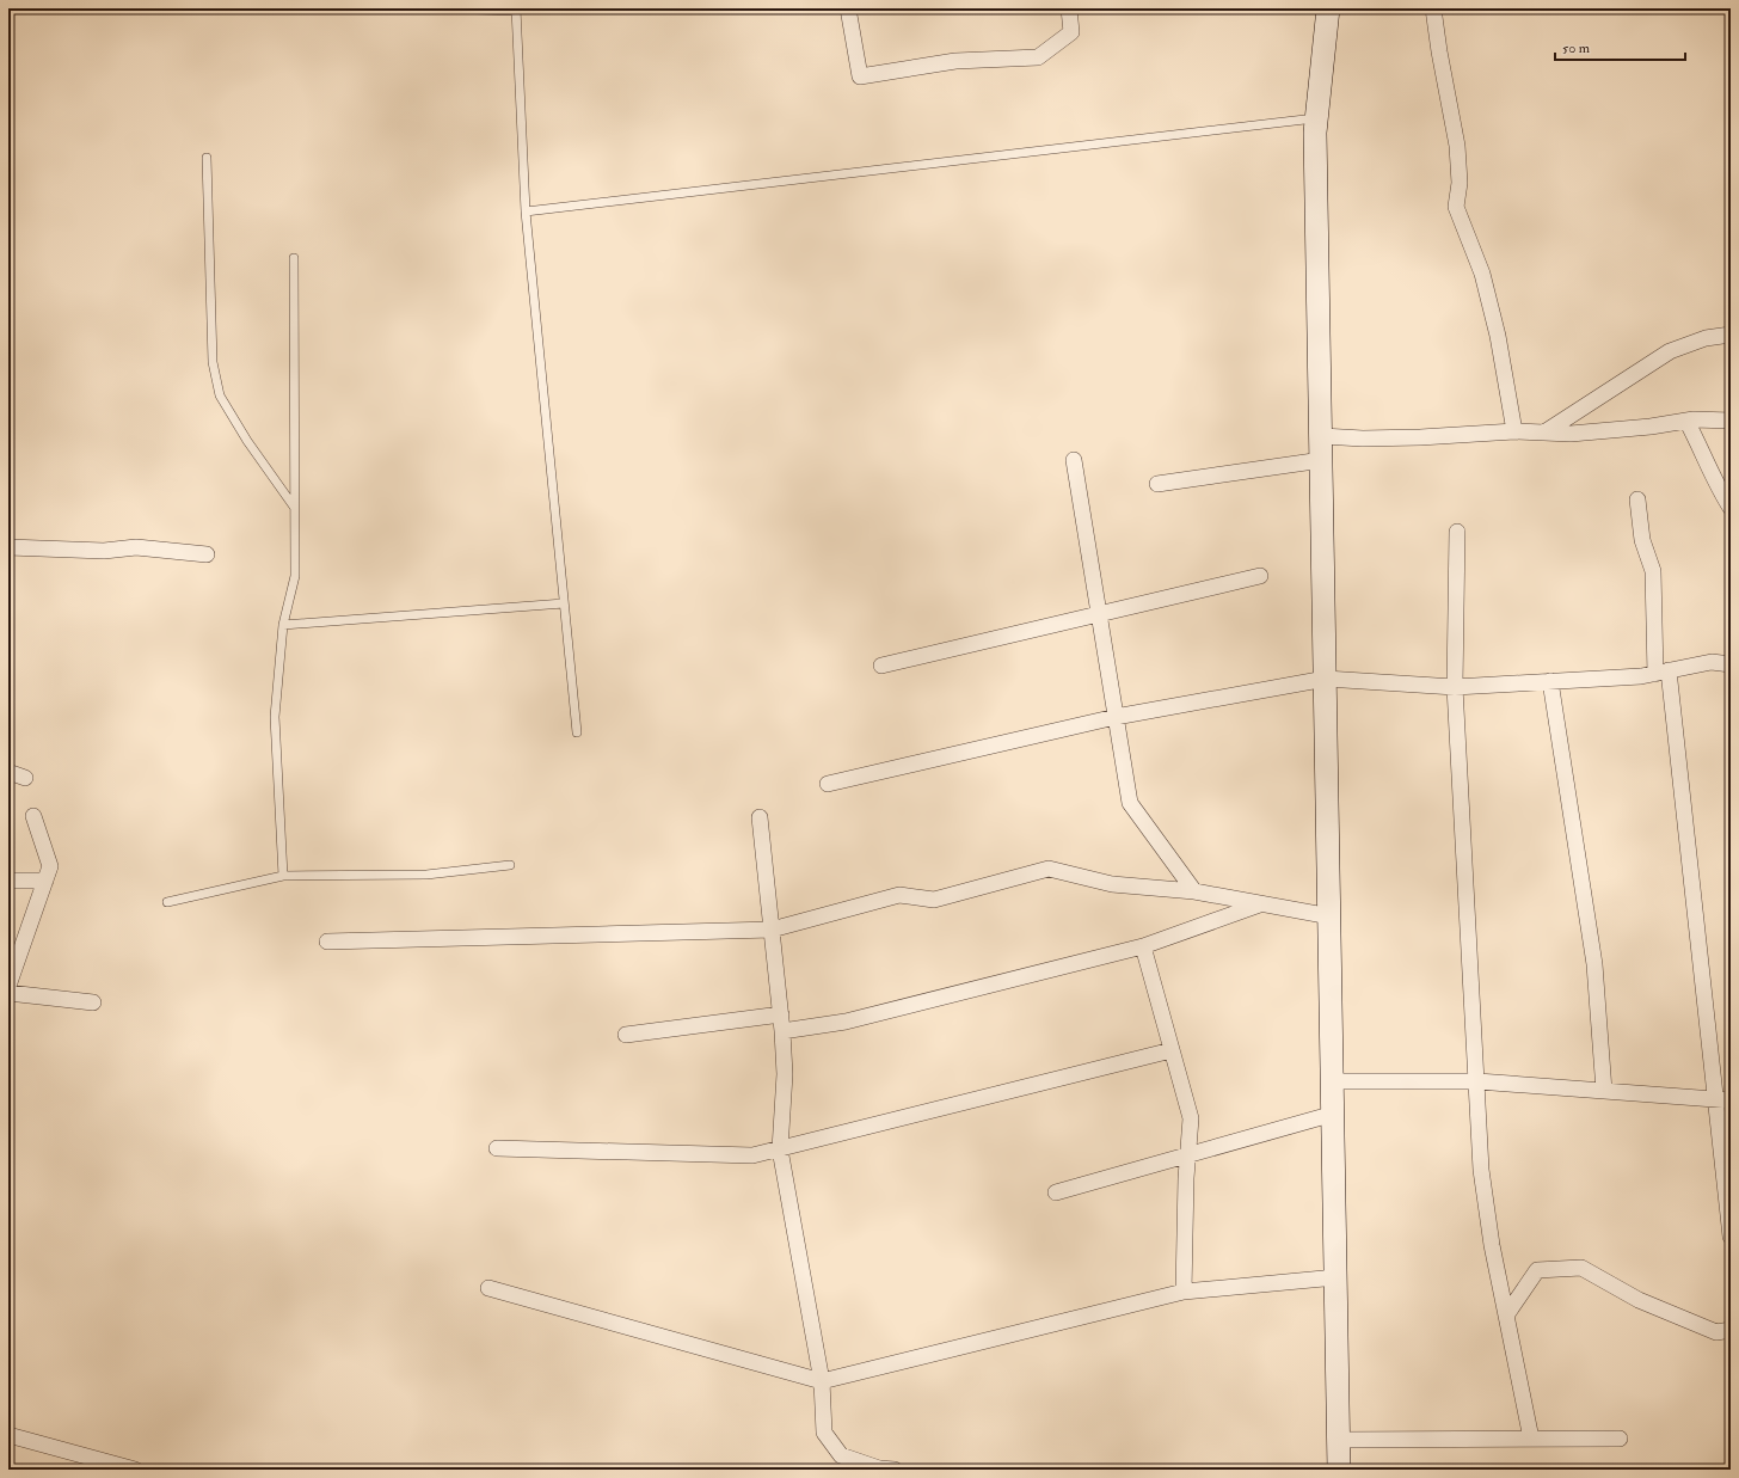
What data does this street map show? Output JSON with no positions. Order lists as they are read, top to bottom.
{
  "scale_bar": "50 m"
}
